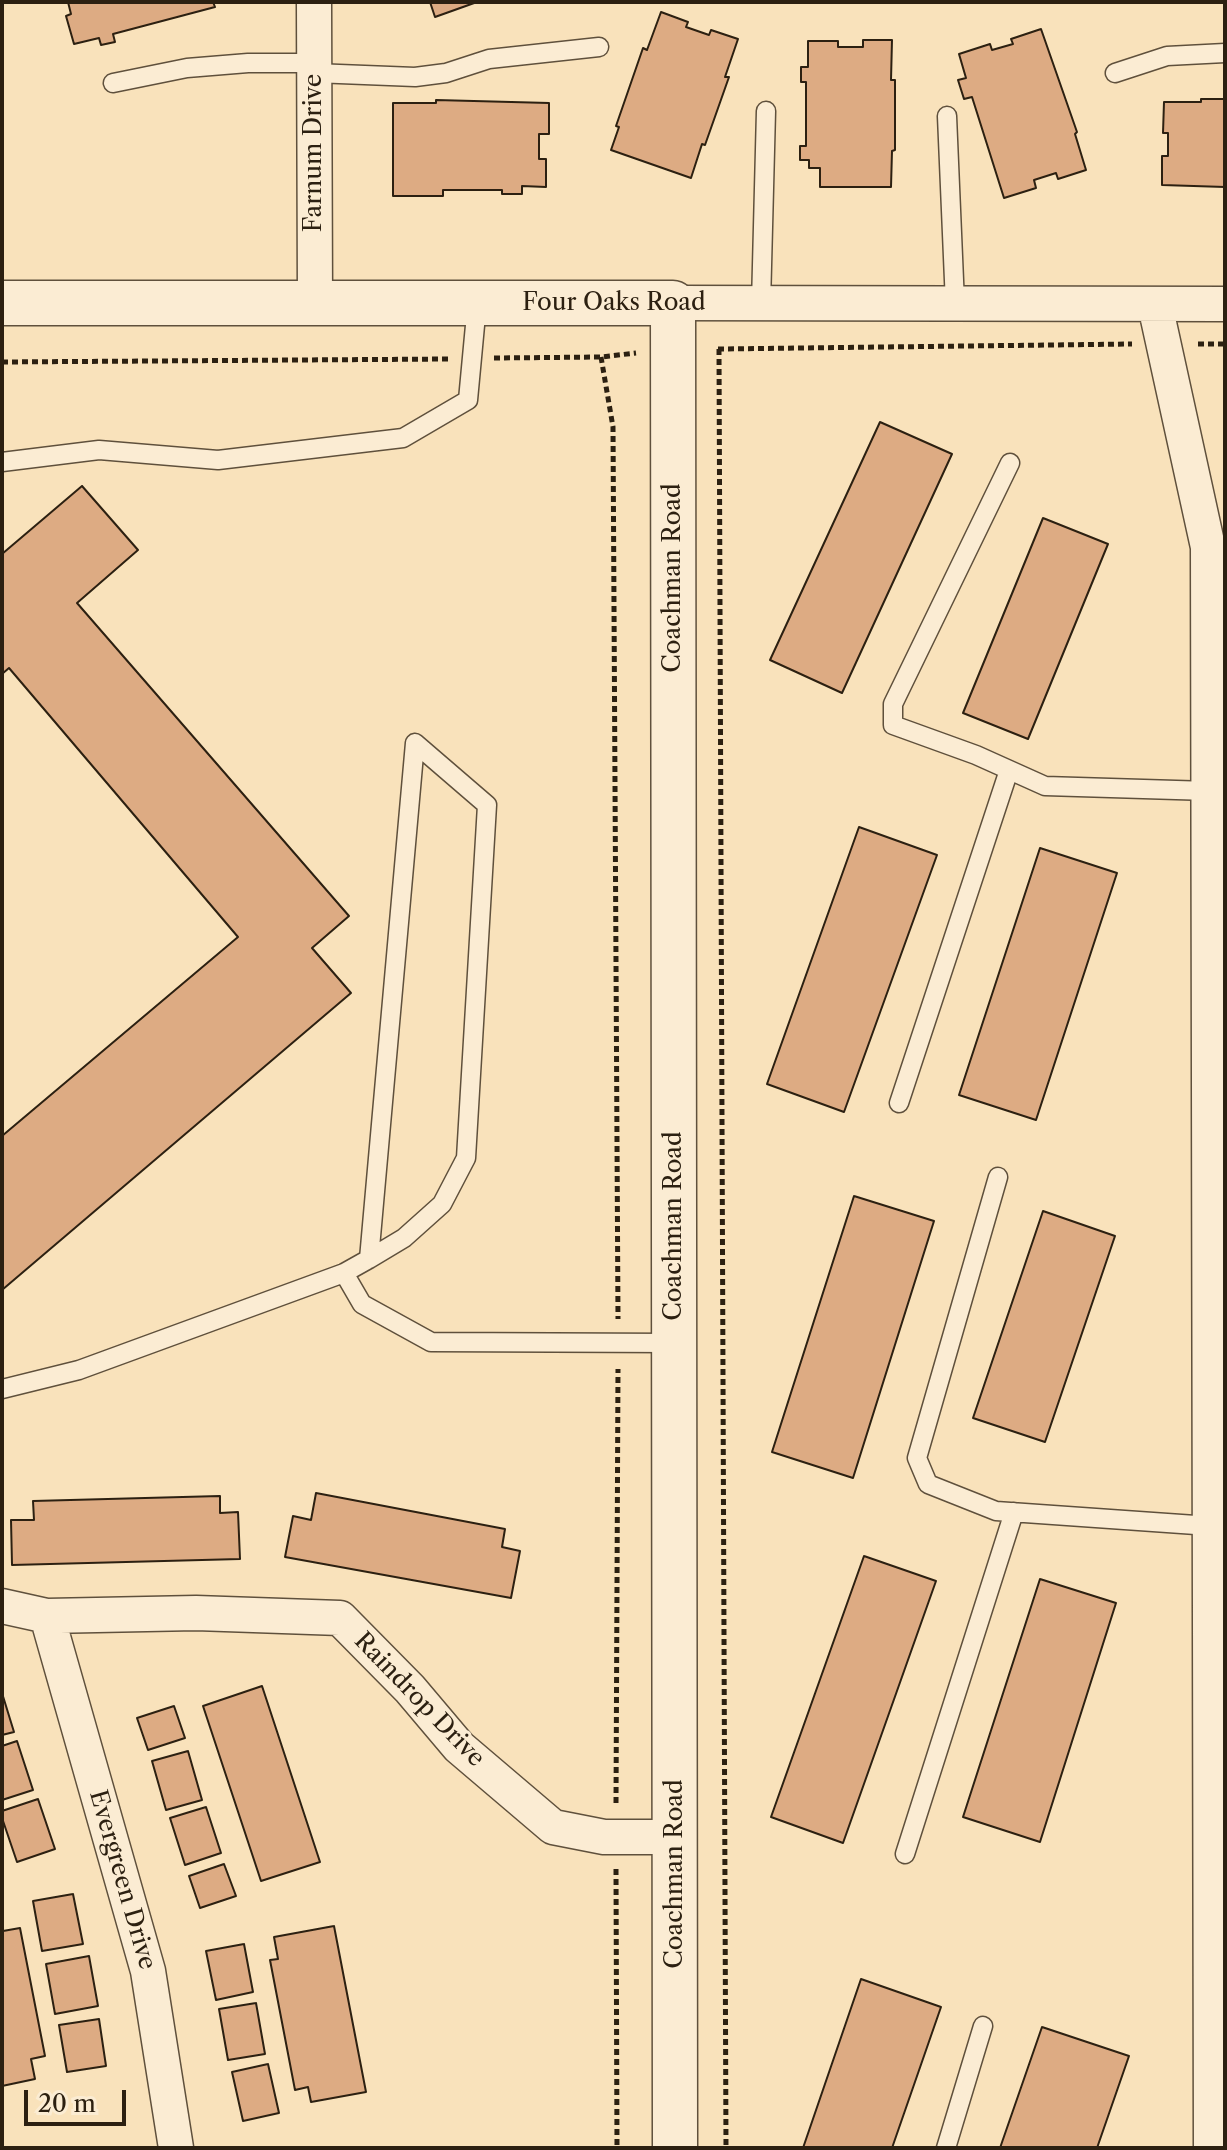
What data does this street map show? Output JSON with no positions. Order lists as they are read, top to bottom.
{
  "streets": {
    "street": [
      "Farnum Drive",
      "Four Oaks Road",
      "Coachman Road",
      "Raindrop Drive",
      "Evergreen Drive"
    ]
  },
  "crossings": [
    ["Farnum Drive", "Four Oaks Road"],
    ["Four Oaks Road", "Coachman Road"],
    ["Coachman Road", "Raindrop Drive"],
    ["Raindrop Drive", "Evergreen Drive"]
  ],
  "scale_bar": "20 m"
}
